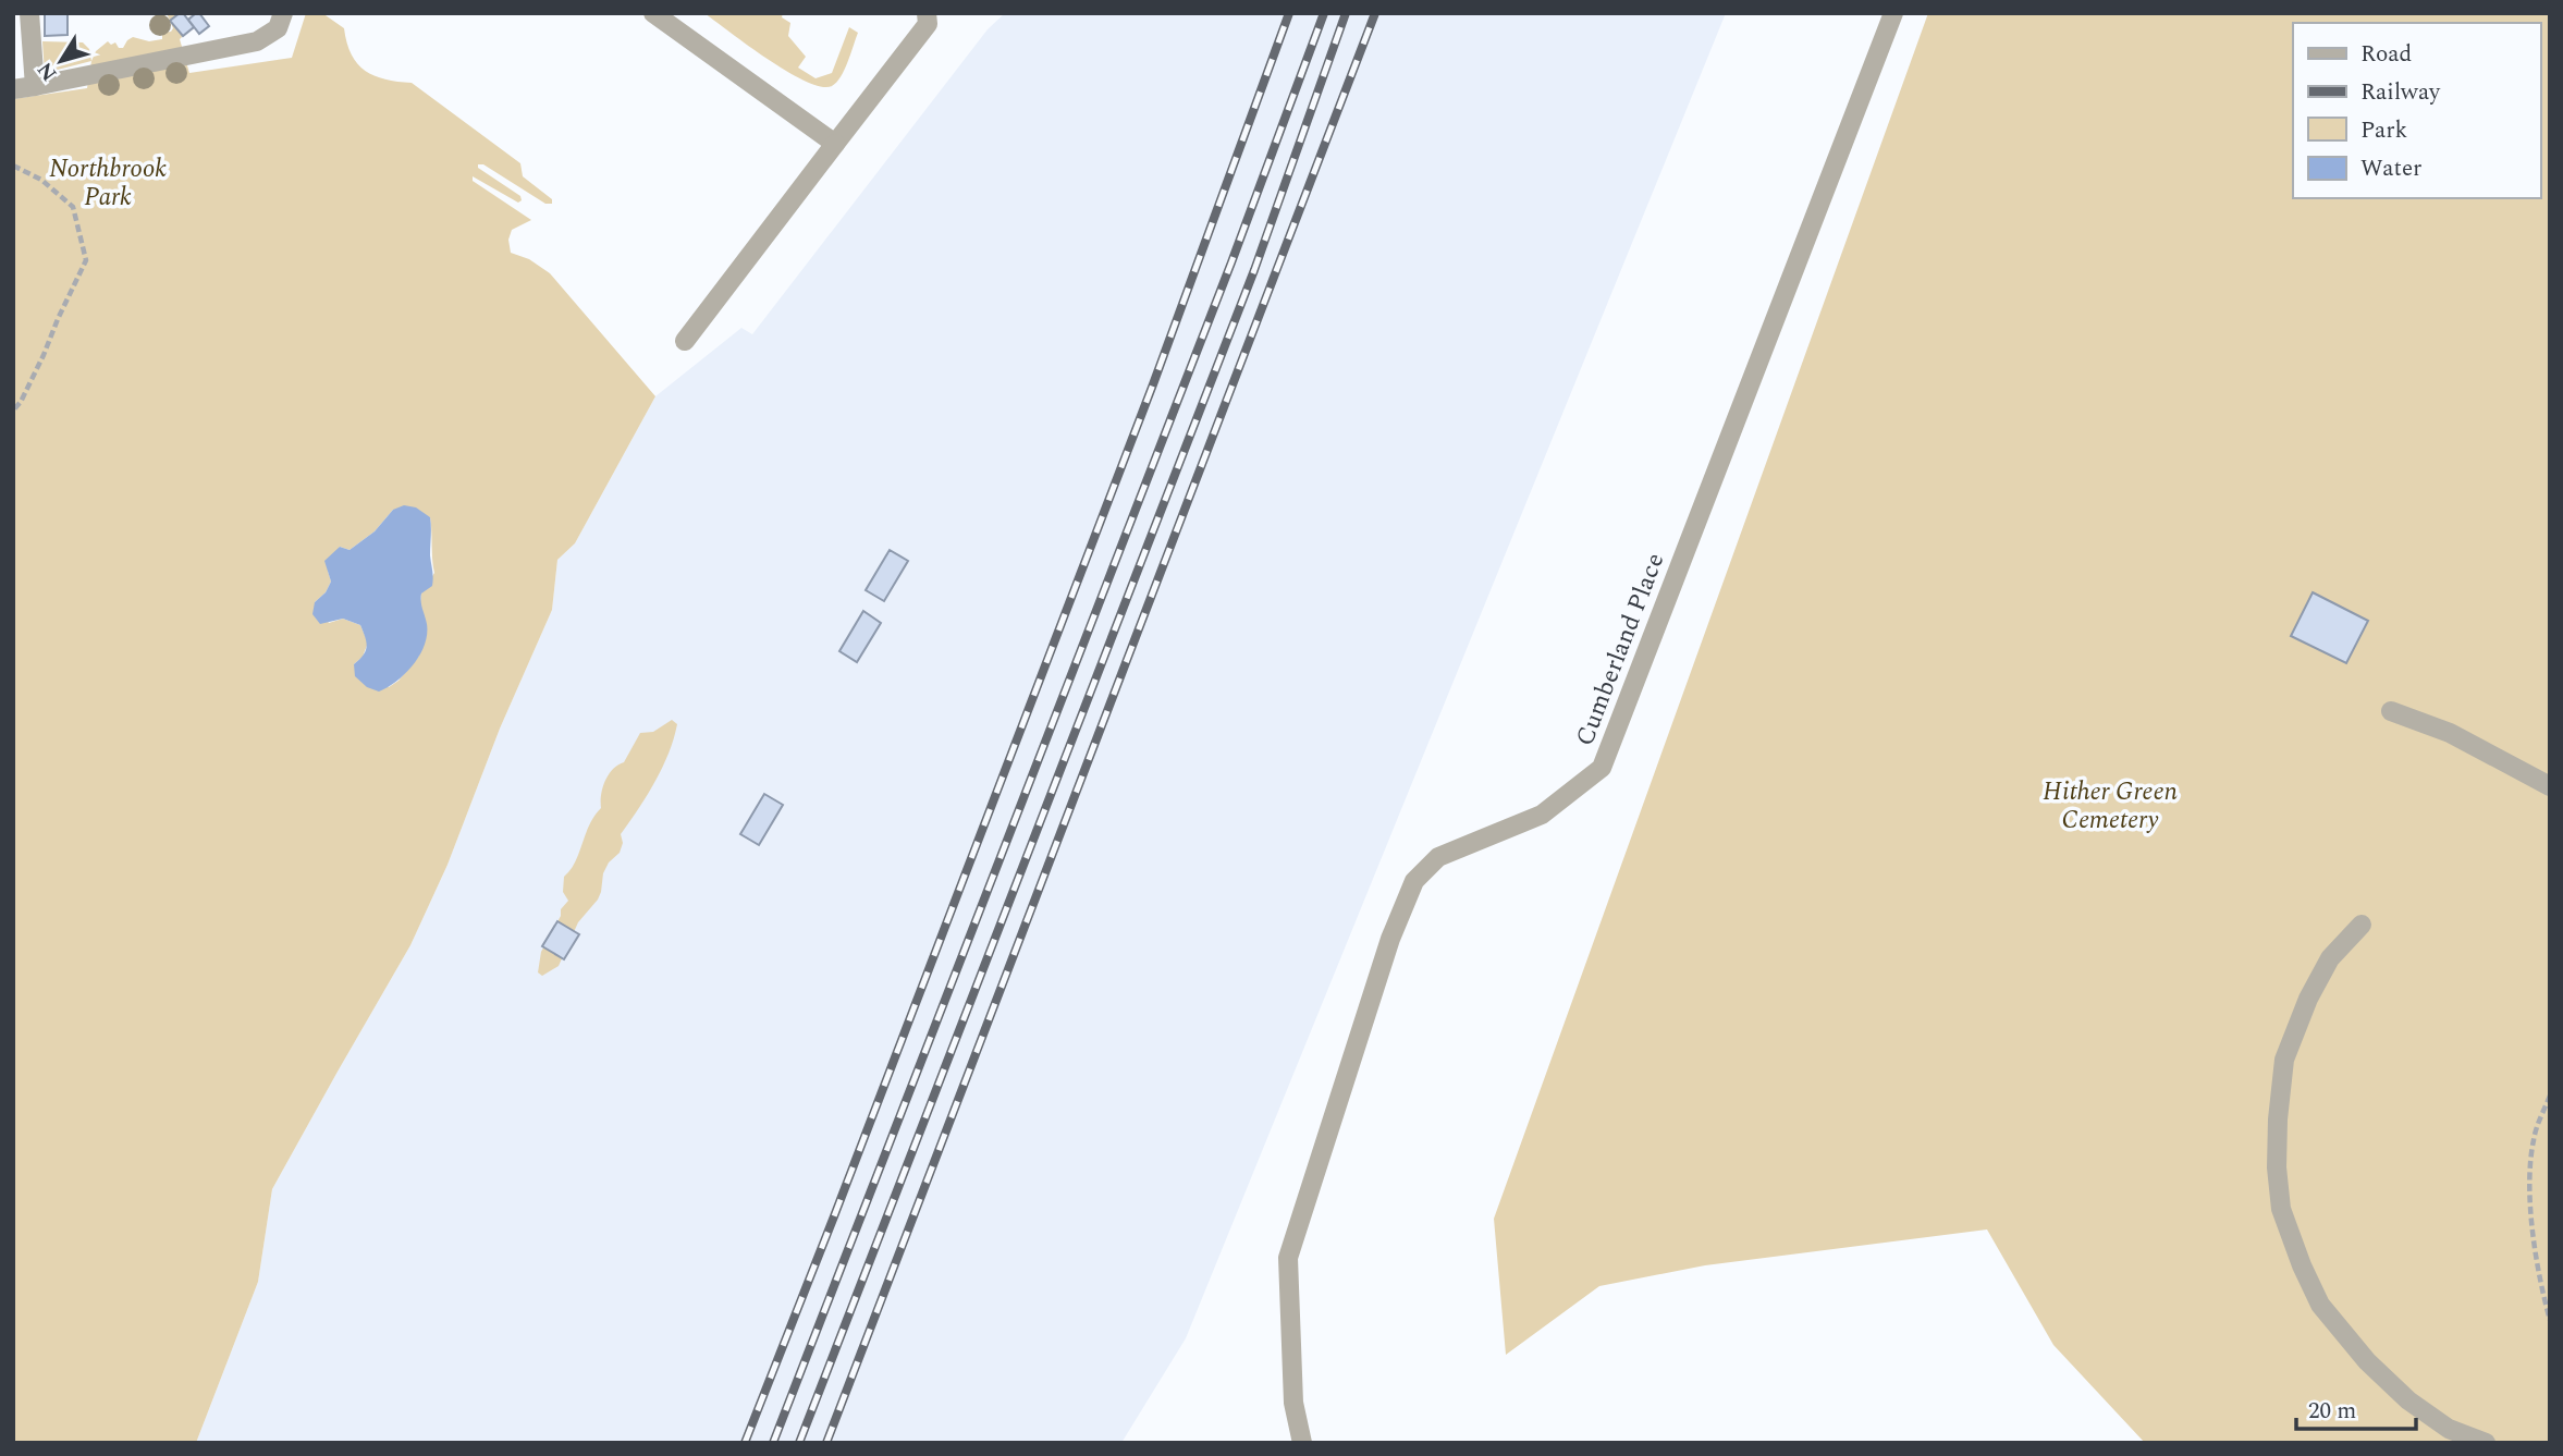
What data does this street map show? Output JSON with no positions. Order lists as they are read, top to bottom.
{
  "streets": {
    "street": ["Cumberland Place"]
  },
  "parks": ["Northbrook Park", "Hither Green Cemetery"],
  "legend": [
    "Road",
    "Railway",
    "Park",
    "Water"
  ],
  "scale_bar": "20 m",
  "north": "bottom left"
}
